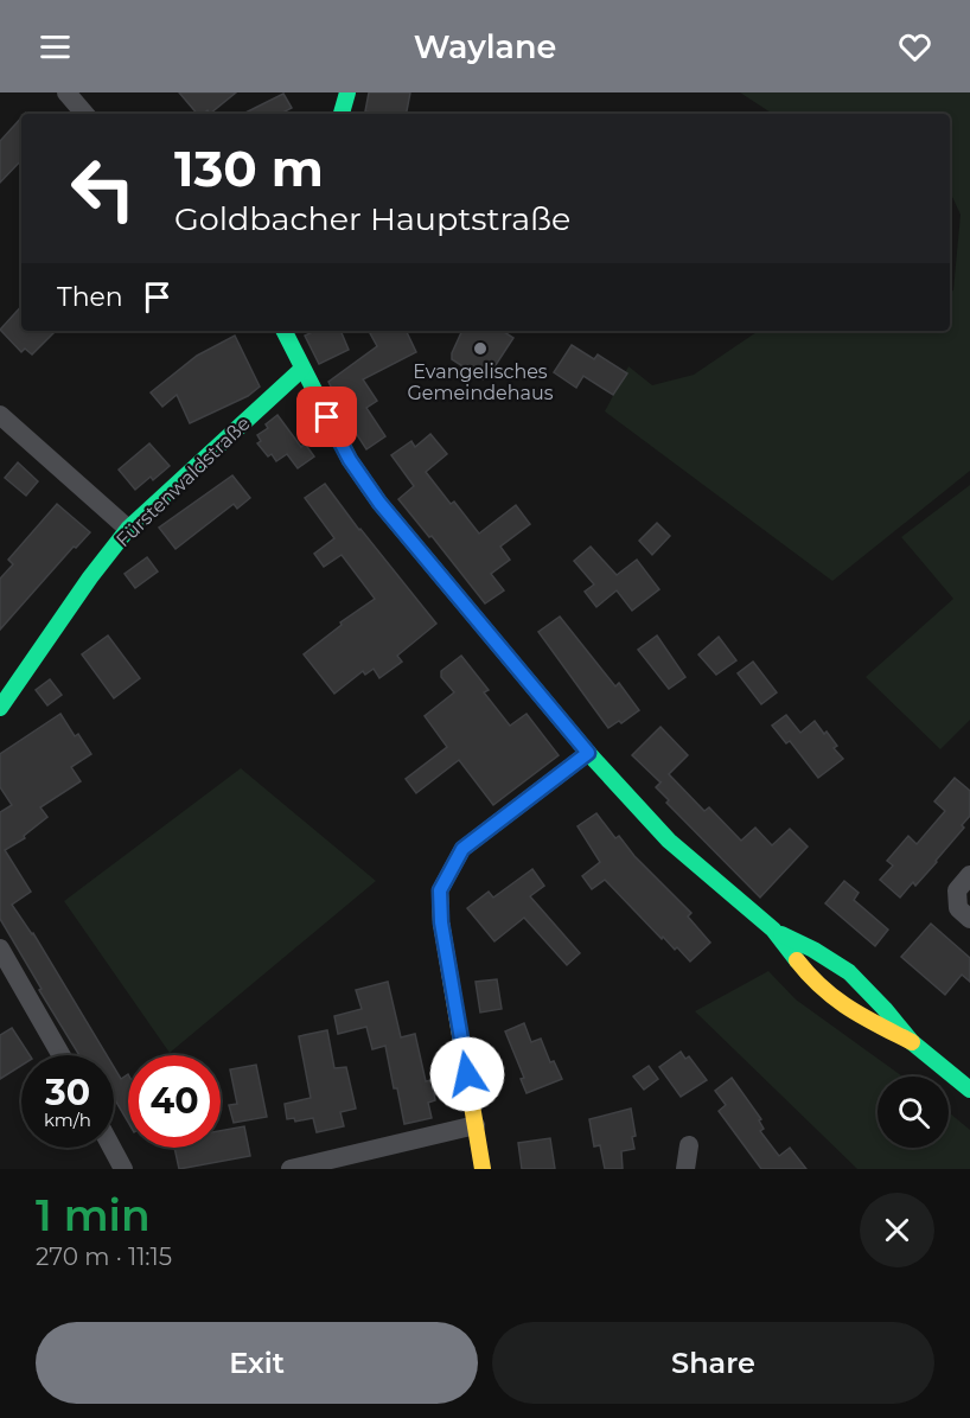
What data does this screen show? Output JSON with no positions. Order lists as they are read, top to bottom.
{
  "streets": {
    "street": ["Fürstenwaldstraße"]
  },
  "places": ["Evangelisches Gemeindehaus"],
  "page": {
    "header": "Waylane",
    "turn": ["130 m", "Goldbacher Hauptstraße"],
    "then": "Then",
    "speed": "30 km/h",
    "limit": "40",
    "heading": ["1 min", "270 m · 11:15"],
    "buttons": ["Exit", "Share"]
  }
}
